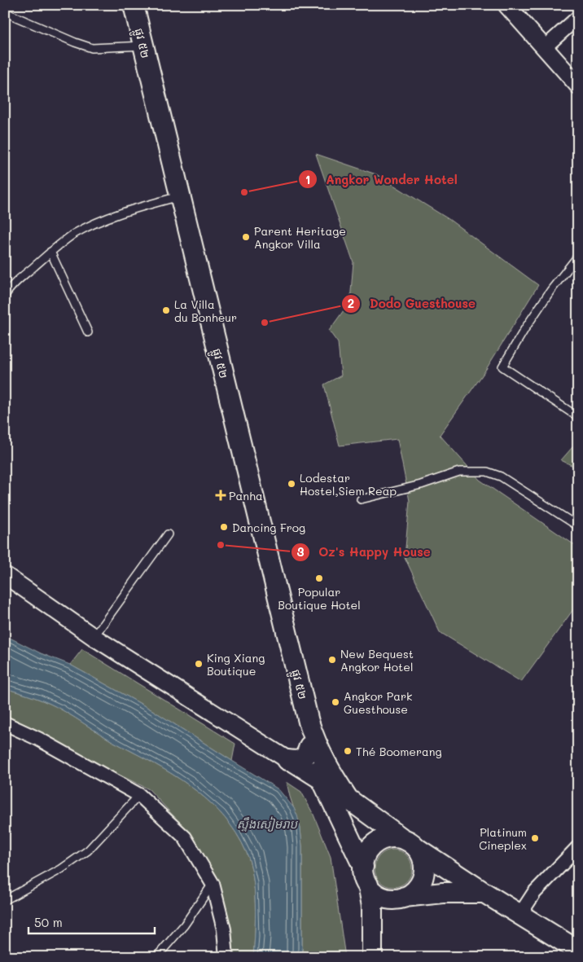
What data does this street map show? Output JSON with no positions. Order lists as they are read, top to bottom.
{
  "streets": {
    "main road": ["ផ្លូវ ៥២"]
  },
  "water": ["ស្ទឹងសៀមរាប"],
  "places": {
    "other": [
      "Angkor Wonder Hotel",
      "Parent Heritage Angkor Villa",
      "La Villa du Bonheur",
      "Dodo Guesthouse",
      "Lodestar Hostel,Siem Reap",
      "Dancing Frog",
      "Oz's Happy House",
      "Popular Boutique Hotel",
      "New Bequest Angkor Hotel",
      "King Xiang Boutique",
      "Angkor Park Guesthouse",
      "Thé Boomerang",
      "Platinum Cineplex"
    ],
    "health": ["Panha"]
  },
  "scale_bar": "50 m"
}
